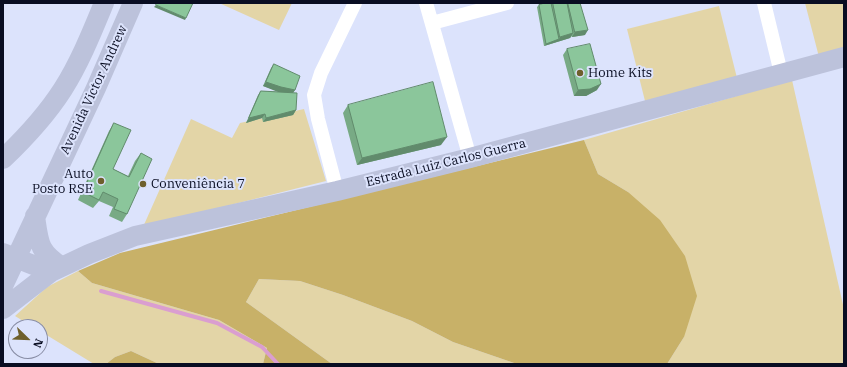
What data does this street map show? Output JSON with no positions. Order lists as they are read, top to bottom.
{
  "streets": {
    "street": ["Avenida Victor Andrew", "Estrada Luiz Carlos Guerra"]
  },
  "places": ["Home Kits", "Auto Posto RSE", "Conveniência 7"],
  "north": "bottom right"
}
